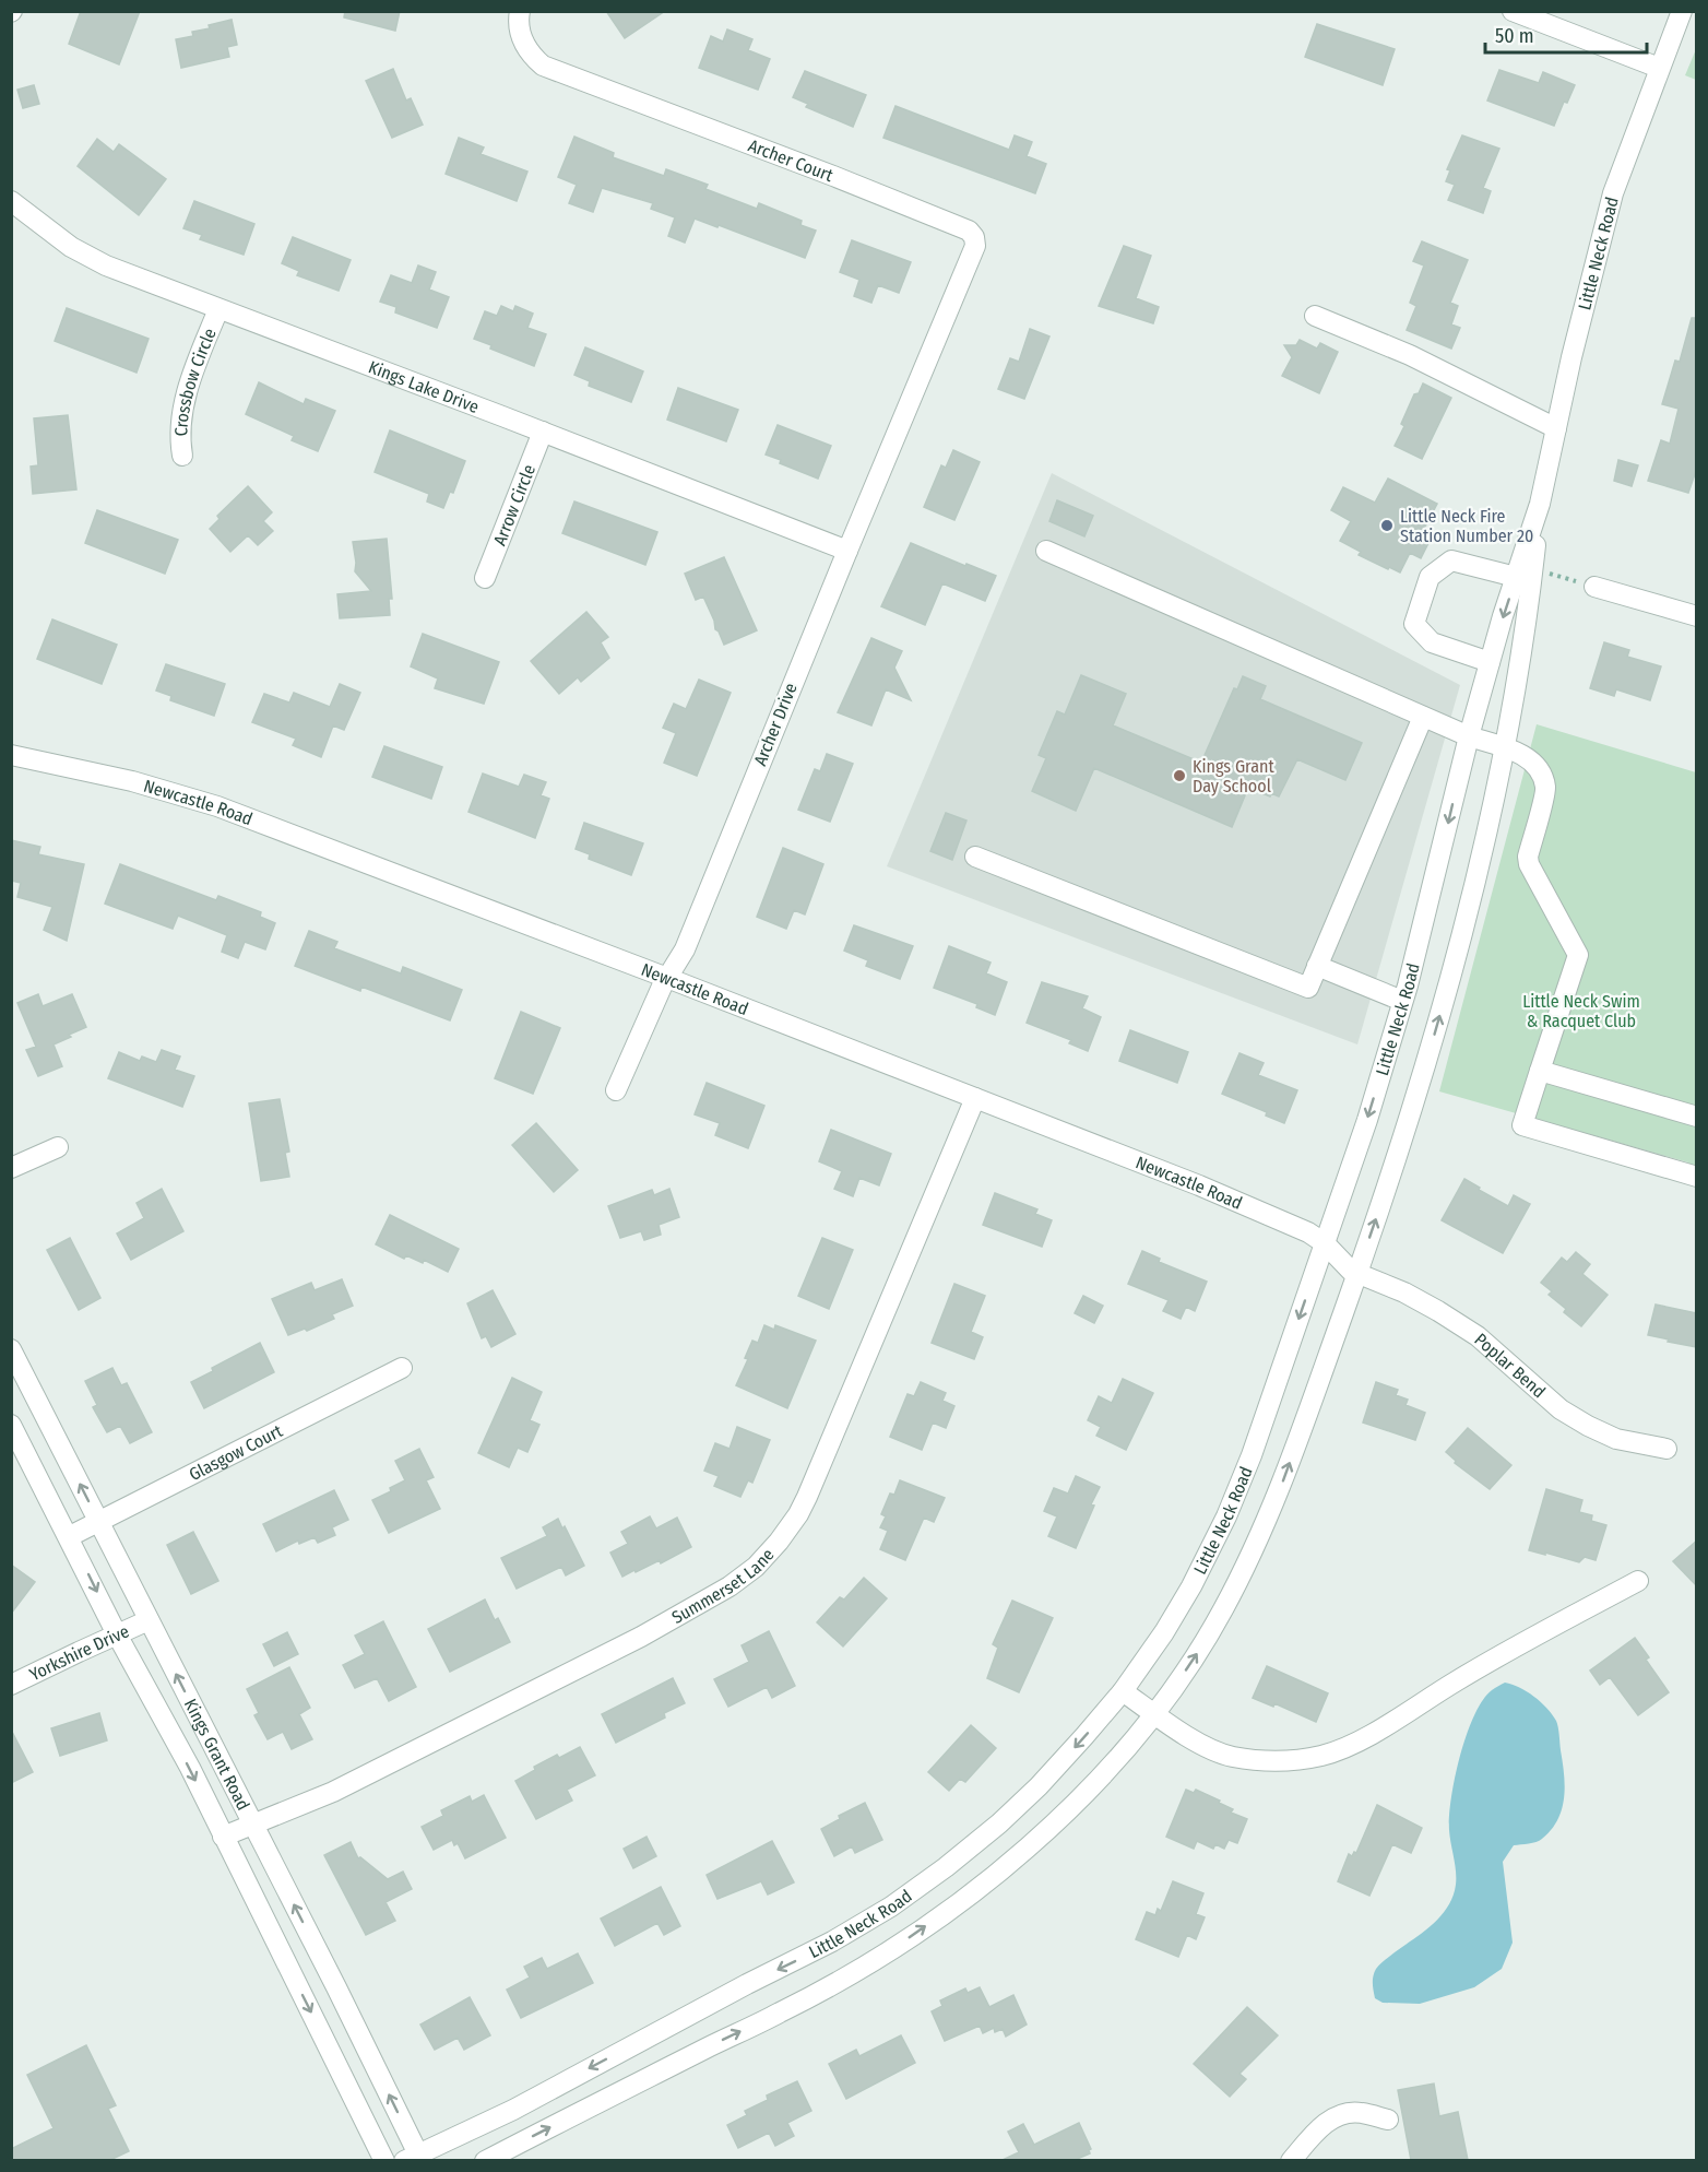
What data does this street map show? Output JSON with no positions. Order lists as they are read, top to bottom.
{
  "streets": {
    "street": [
      "Archer Court",
      "Little Neck Road",
      "Crossbow Circle",
      "Kings Lake Drive",
      "Arrow Circle",
      "Archer Drive",
      "Newcastle Road",
      "Poplar Bend",
      "Glasgow Court",
      "Summerset Lane",
      "Yorkshire Drive",
      "Kings Grant Road"
    ]
  },
  "crossings": [
    ["Archer Court", "Archer Drive"],
    ["Little Neck Road", "Newcastle Road"],
    ["Little Neck Road", "Poplar Bend"],
    ["Little Neck Road", "Kings Grant Road"],
    ["Crossbow Circle", "Kings Lake Drive"],
    ["Kings Lake Drive", "Arrow Circle"],
    ["Kings Lake Drive", "Archer Drive"],
    ["Archer Drive", "Newcastle Road"],
    ["Newcastle Road", "Poplar Bend"],
    ["Newcastle Road", "Summerset Lane"],
    ["Glasgow Court", "Kings Grant Road"],
    ["Summerset Lane", "Kings Grant Road"],
    ["Yorkshire Drive", "Kings Grant Road"]
  ],
  "parks": ["Little Neck Swim & Racquet Club"],
  "places": ["Little Neck Fire Station Number 20", "Kings Grant Day School"],
  "scale_bar": "50 m"
}
